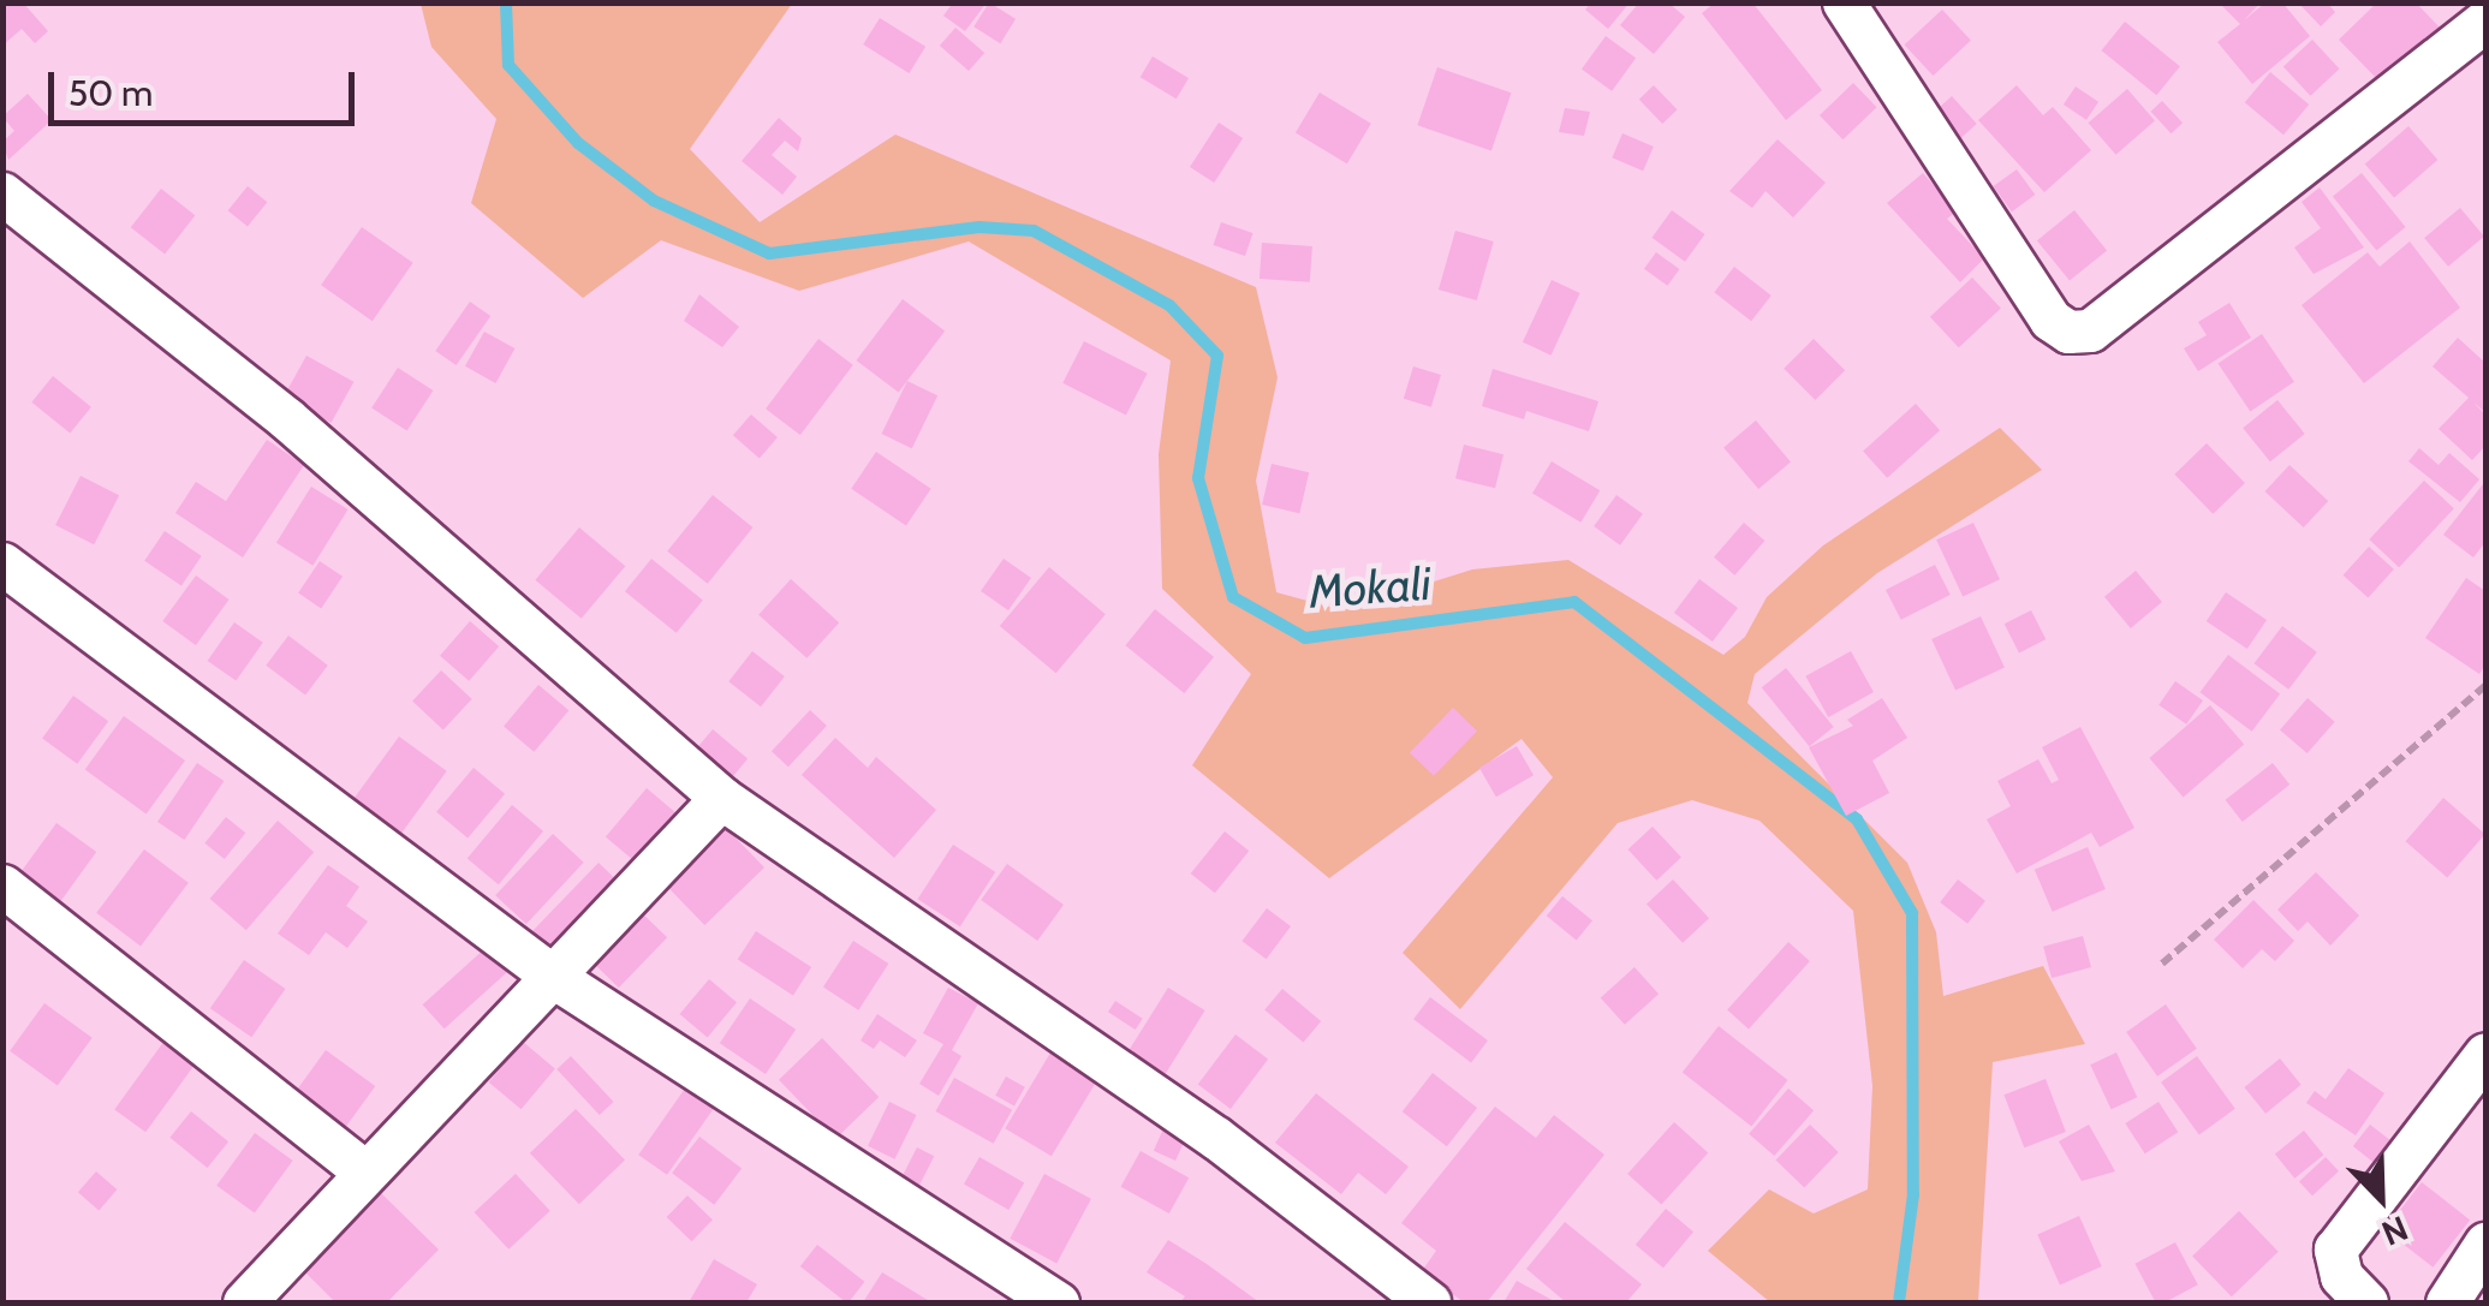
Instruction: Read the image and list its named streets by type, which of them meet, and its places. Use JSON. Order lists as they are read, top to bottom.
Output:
{
  "water": ["Mokali"],
  "scale_bar": "50 m",
  "north": "bottom right"
}
